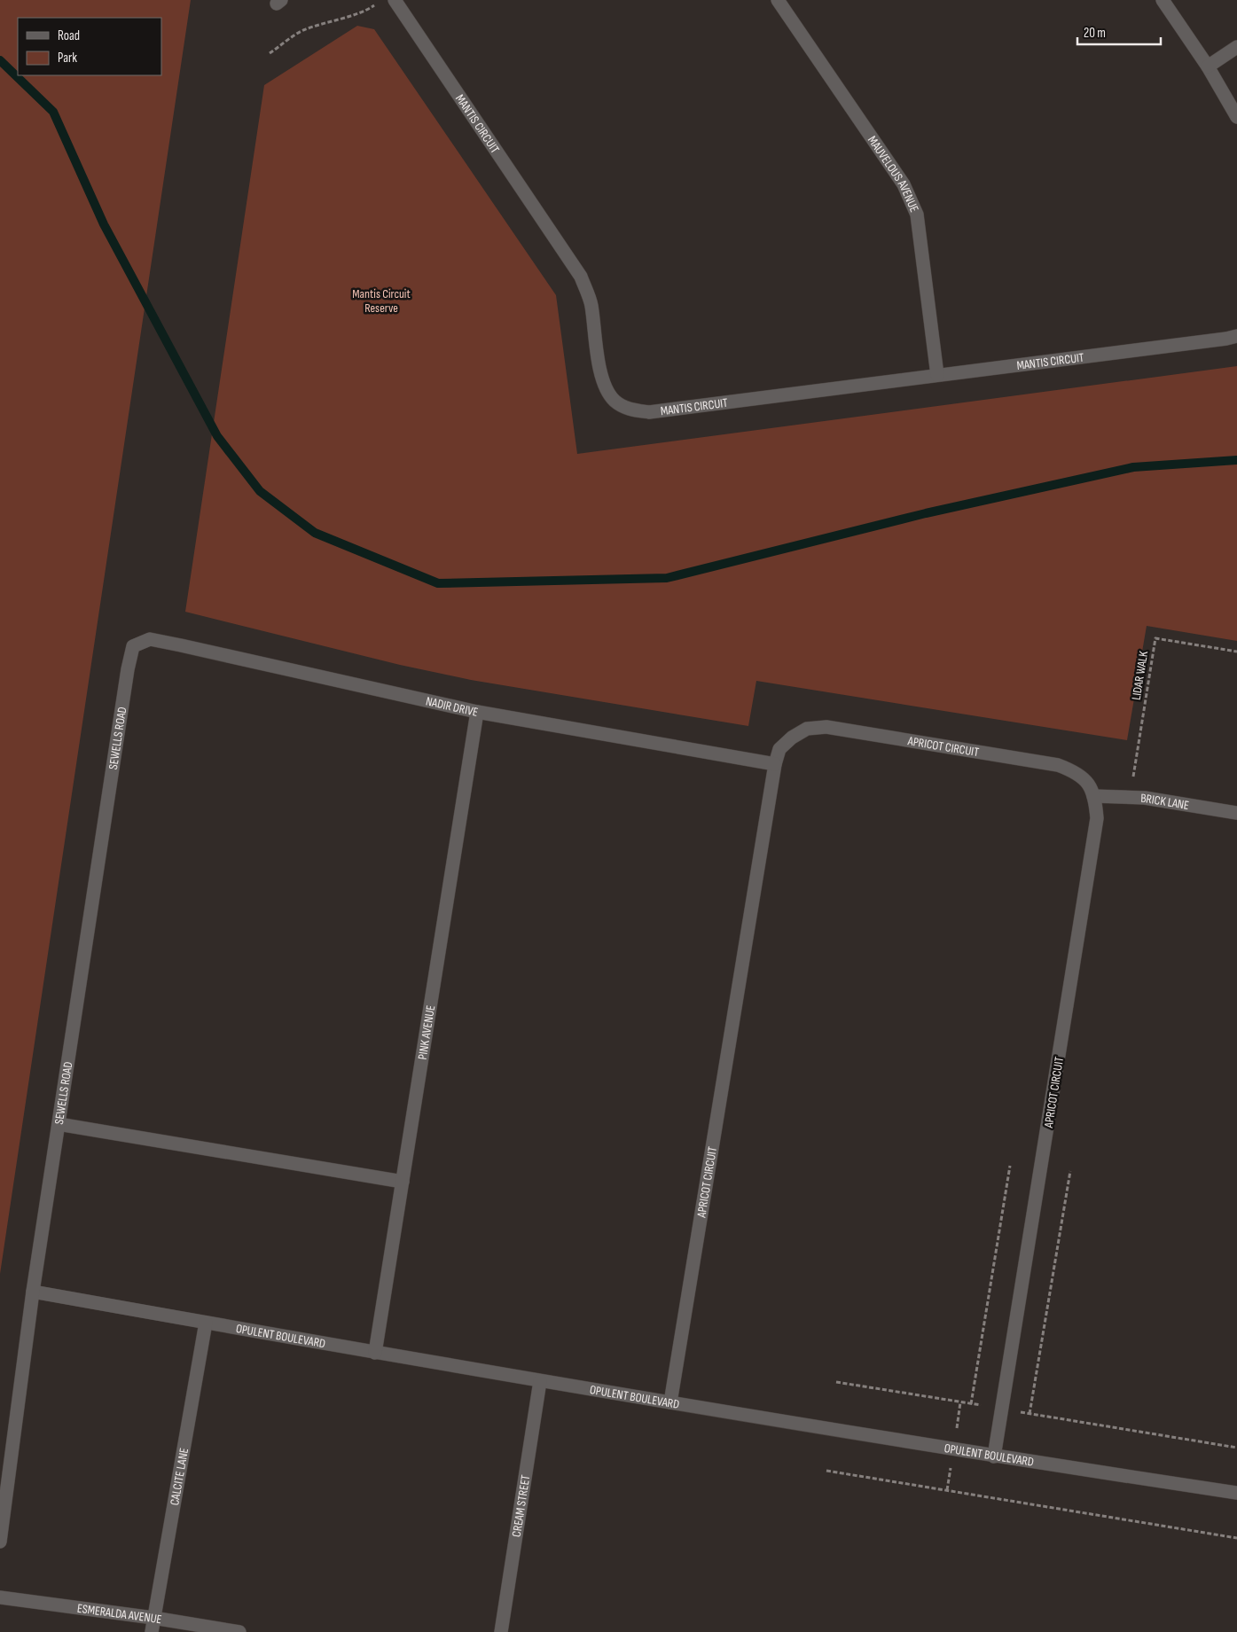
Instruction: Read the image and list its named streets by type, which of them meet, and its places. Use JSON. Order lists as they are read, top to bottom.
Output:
{
  "streets": {
    "street": [
      "MANTIS CIRCUIT",
      "MAUVELOUS AVENUE",
      "NADIR DRIVE",
      "SEWELLS ROAD",
      "APRICOT CIRCUIT",
      "BRICK LANE",
      "PINK AVENUE",
      "OPULENT BOULEVARD",
      "CALCITE LANE",
      "CREAM STREET",
      "ESMERALDA AVENUE"
    ],
    "path": ["LIDAR WALK"]
  },
  "crossings": [
    ["MANTIS CIRCUIT", "MAUVELOUS AVENUE"],
    ["LIDAR WALK", "BRICK LANE"],
    ["NADIR DRIVE", "SEWELLS ROAD"],
    ["NADIR DRIVE", "APRICOT CIRCUIT"],
    ["NADIR DRIVE", "PINK AVENUE"],
    ["SEWELLS ROAD", "OPULENT BOULEVARD"],
    ["APRICOT CIRCUIT", "BRICK LANE"],
    ["APRICOT CIRCUIT", "OPULENT BOULEVARD"],
    ["PINK AVENUE", "OPULENT BOULEVARD"],
    ["OPULENT BOULEVARD", "CALCITE LANE"],
    ["OPULENT BOULEVARD", "CREAM STREET"],
    ["CALCITE LANE", "ESMERALDA AVENUE"]
  ],
  "parks": ["Mantis Circuit Reserve"],
  "legend": ["Road", "Park"],
  "scale_bar": "20 m"
}
